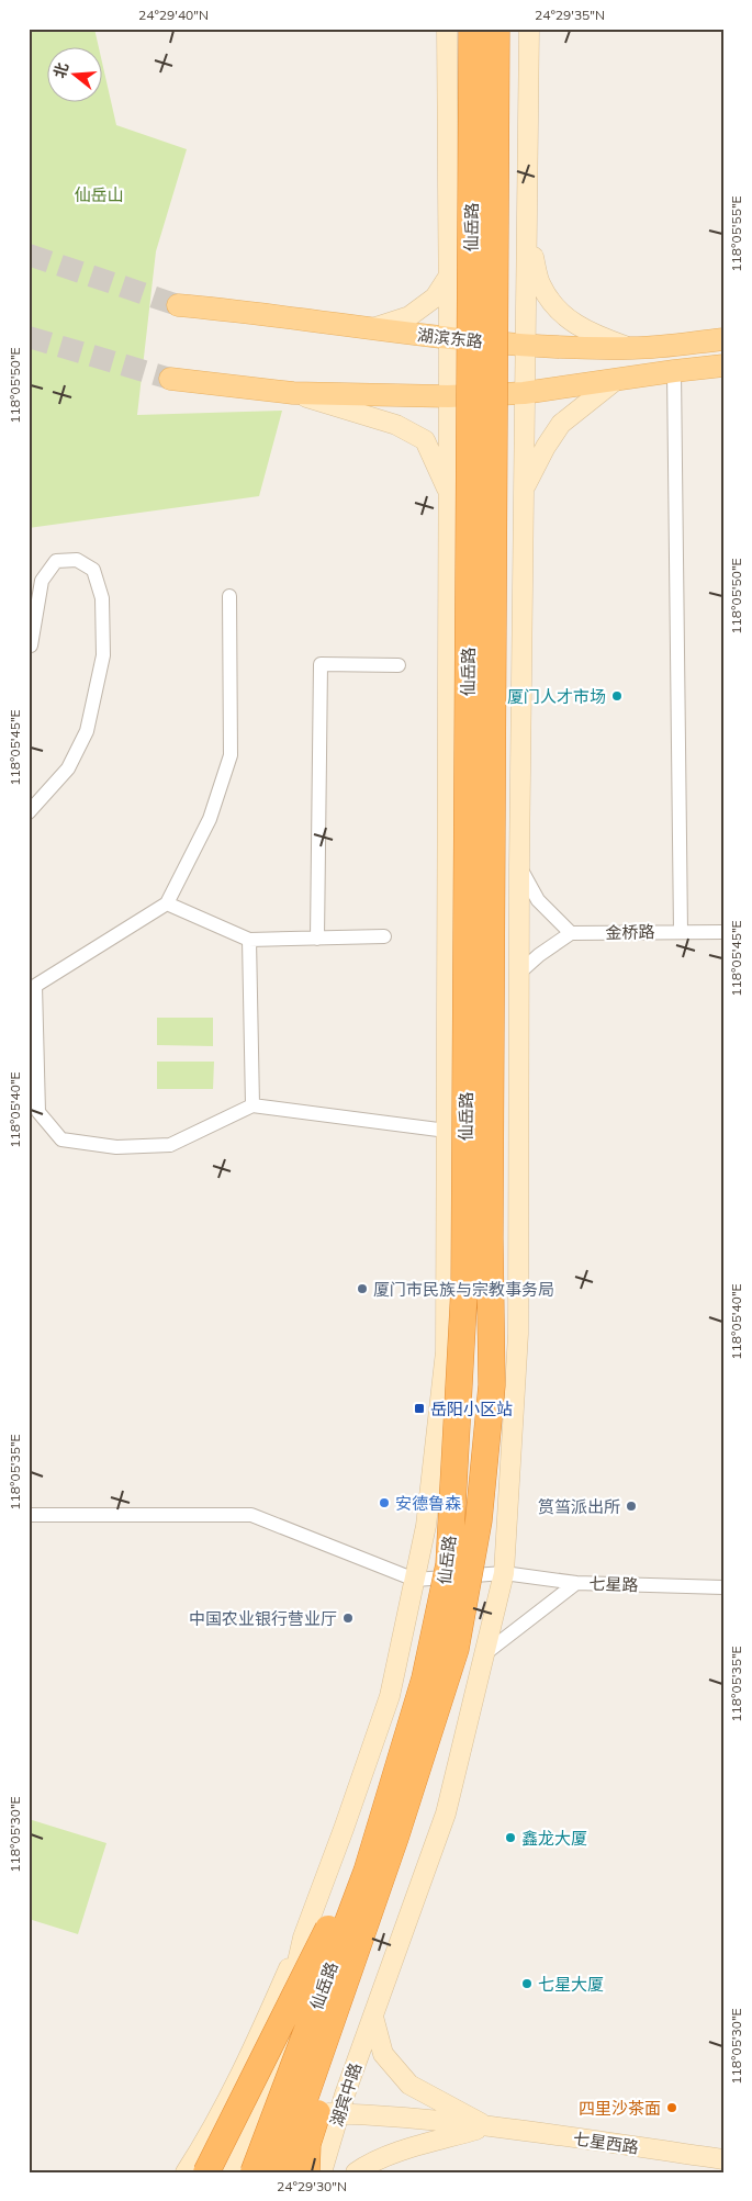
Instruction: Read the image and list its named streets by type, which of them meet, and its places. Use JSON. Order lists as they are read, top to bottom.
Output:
{
  "streets": {
    "highway": ["仙岳路"],
    "main road": ["湖滨东路", "湖宾中路", "七星西路"],
    "street": ["金桥路", "七星路"]
  },
  "crossings": [
    ["湖滨东路", "湖宾中路"],
    ["七星路", "湖宾中路"],
    ["湖宾中路", "七星西路"]
  ],
  "parks": ["仙岳山"],
  "places": {
    "other": [
      "厦门人才市场",
      "厦门市民族与宗教事务局",
      "安德鲁森",
      "筼筜派出所",
      "中国农业银行营业厅",
      "鑫龙大厦",
      "七星大厦",
      "四里沙茶面"
    ],
    "transit": ["岳阳小区站"]
  },
  "north": "left",
  "coordinates": [
    "24°29'40\"N",
    "24°29'35\"N",
    "118°05'55\"E",
    "118°05'50\"E",
    "118°05'45\"E",
    "118°05'40\"E",
    "118°05'35\"E",
    "118°05'30\"E",
    "24°29'30\"N"
  ]
}
